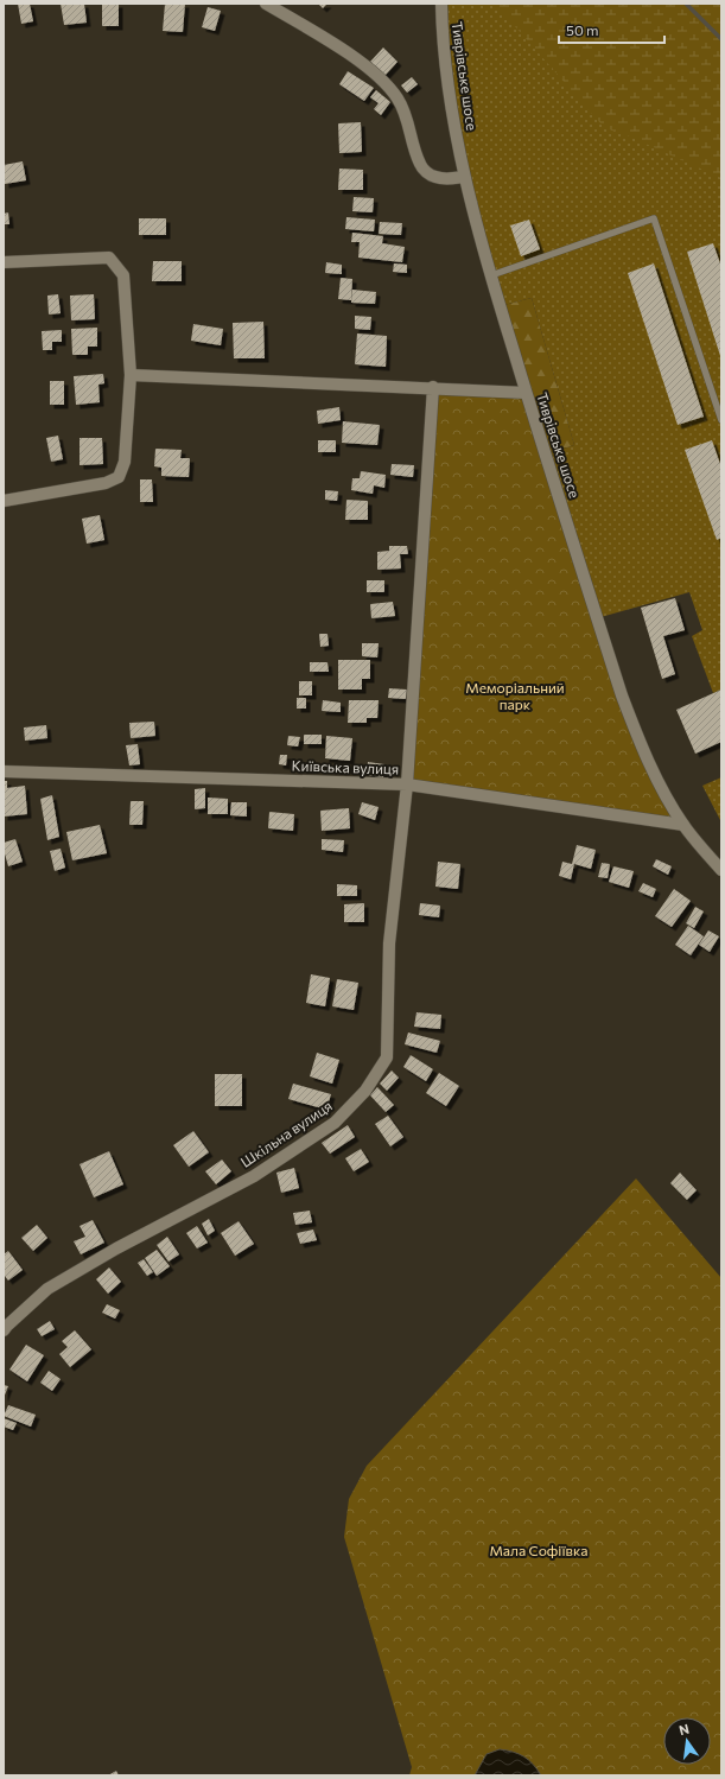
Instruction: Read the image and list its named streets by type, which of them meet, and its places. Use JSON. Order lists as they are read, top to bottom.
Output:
{
  "streets": {
    "street": ["Тиврівське шосе", "Київська вулиця", "Шкільна вулиця"]
  },
  "crossings": [
    ["Тиврівське шосе", "Київська вулиця"],
    ["Київська вулиця", "Шкільна вулиця"]
  ],
  "parks": ["Меморіальний парк", "Мала Софіївка"],
  "scale_bar": "50 m",
  "north": "top"
}
